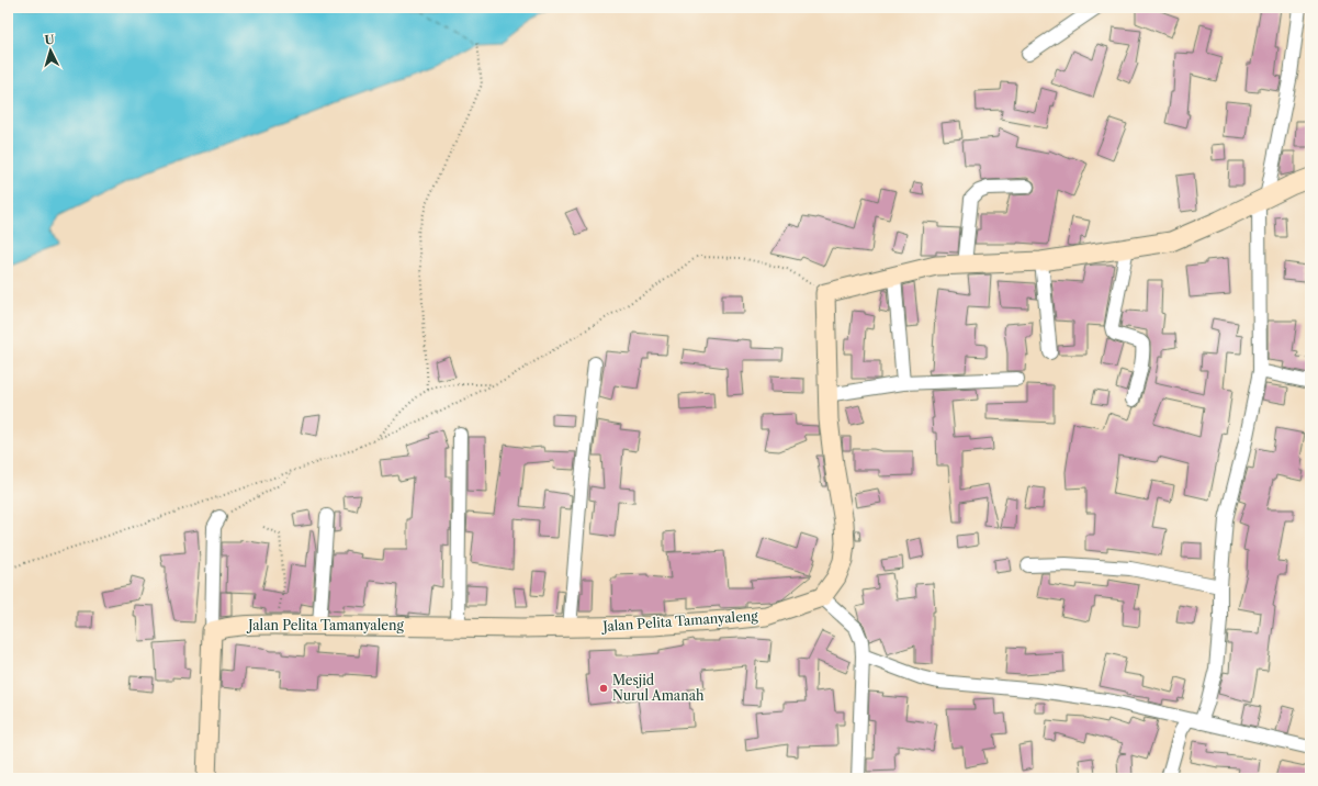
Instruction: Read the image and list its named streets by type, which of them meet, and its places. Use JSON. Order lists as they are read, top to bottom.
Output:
{
  "streets": {
    "street": ["Jalan Pelita Tamanyaleng"]
  },
  "places": ["Mesjid Nurul Amanah"],
  "north": "top"
}
